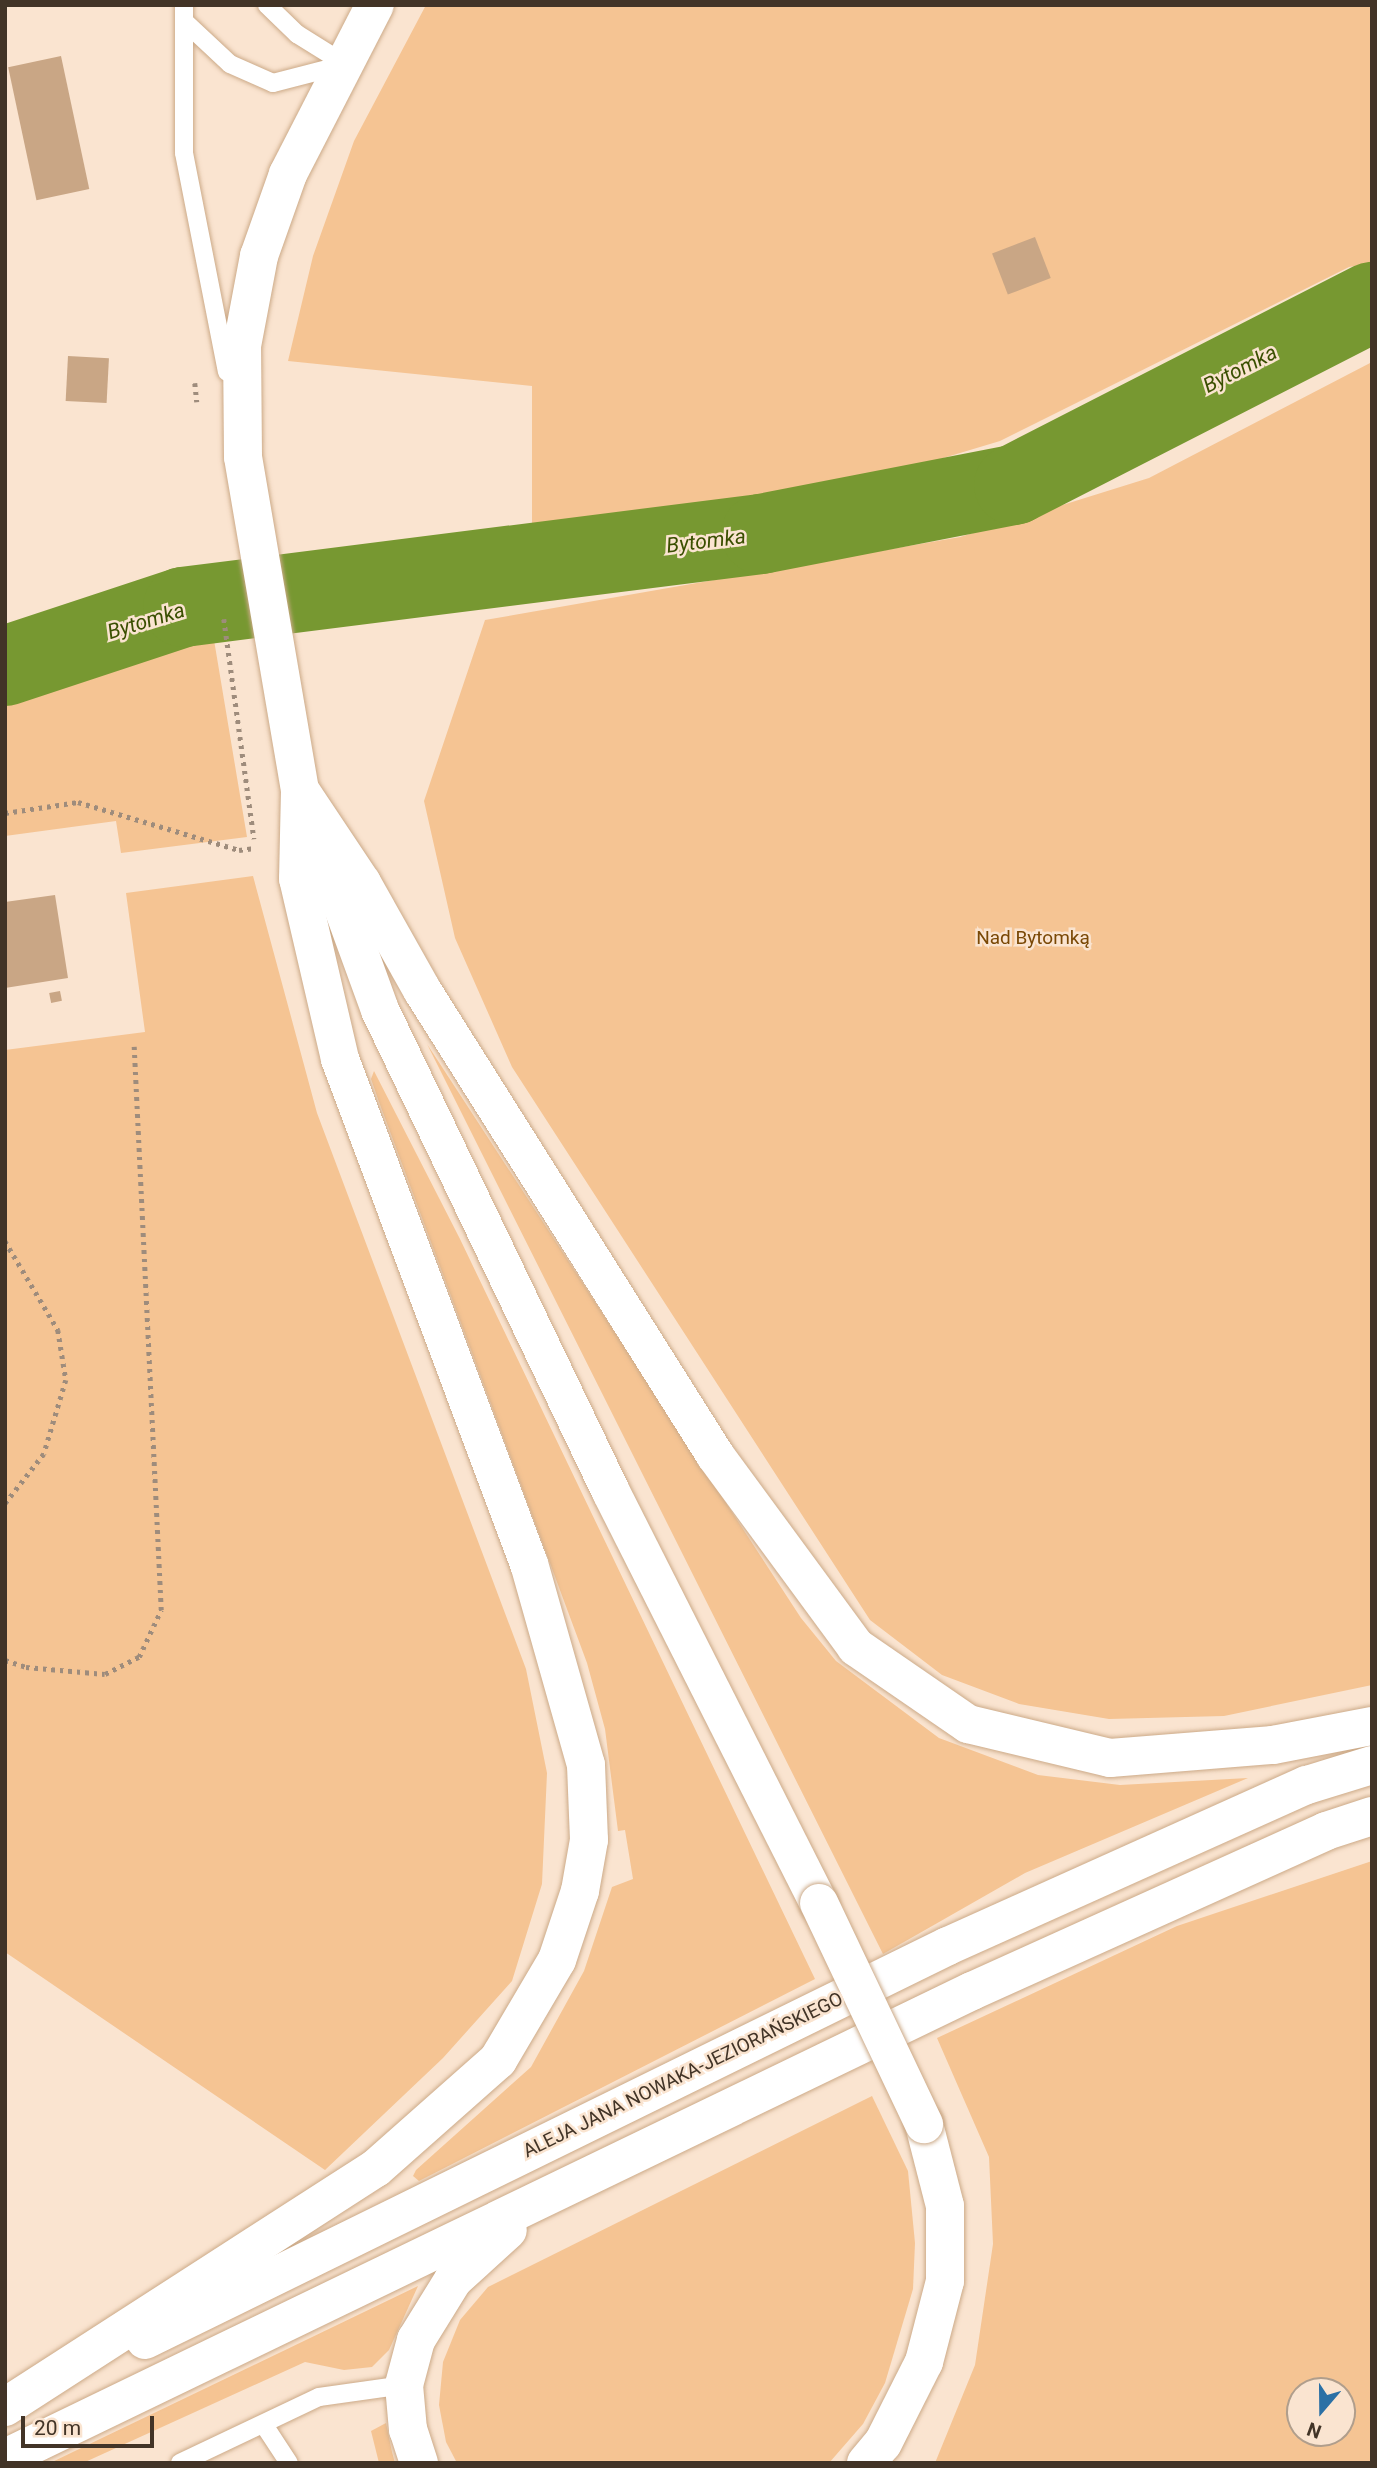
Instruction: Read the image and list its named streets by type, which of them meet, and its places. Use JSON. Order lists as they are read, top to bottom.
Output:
{
  "streets": {
    "main road": ["ALEJA JANA NOWAKA-JEZIORAŃSKIEGO"]
  },
  "water": ["Bytomka"],
  "parks": ["Nad Bytomką"],
  "scale_bar": "20 m",
  "north": "bottom"
}
